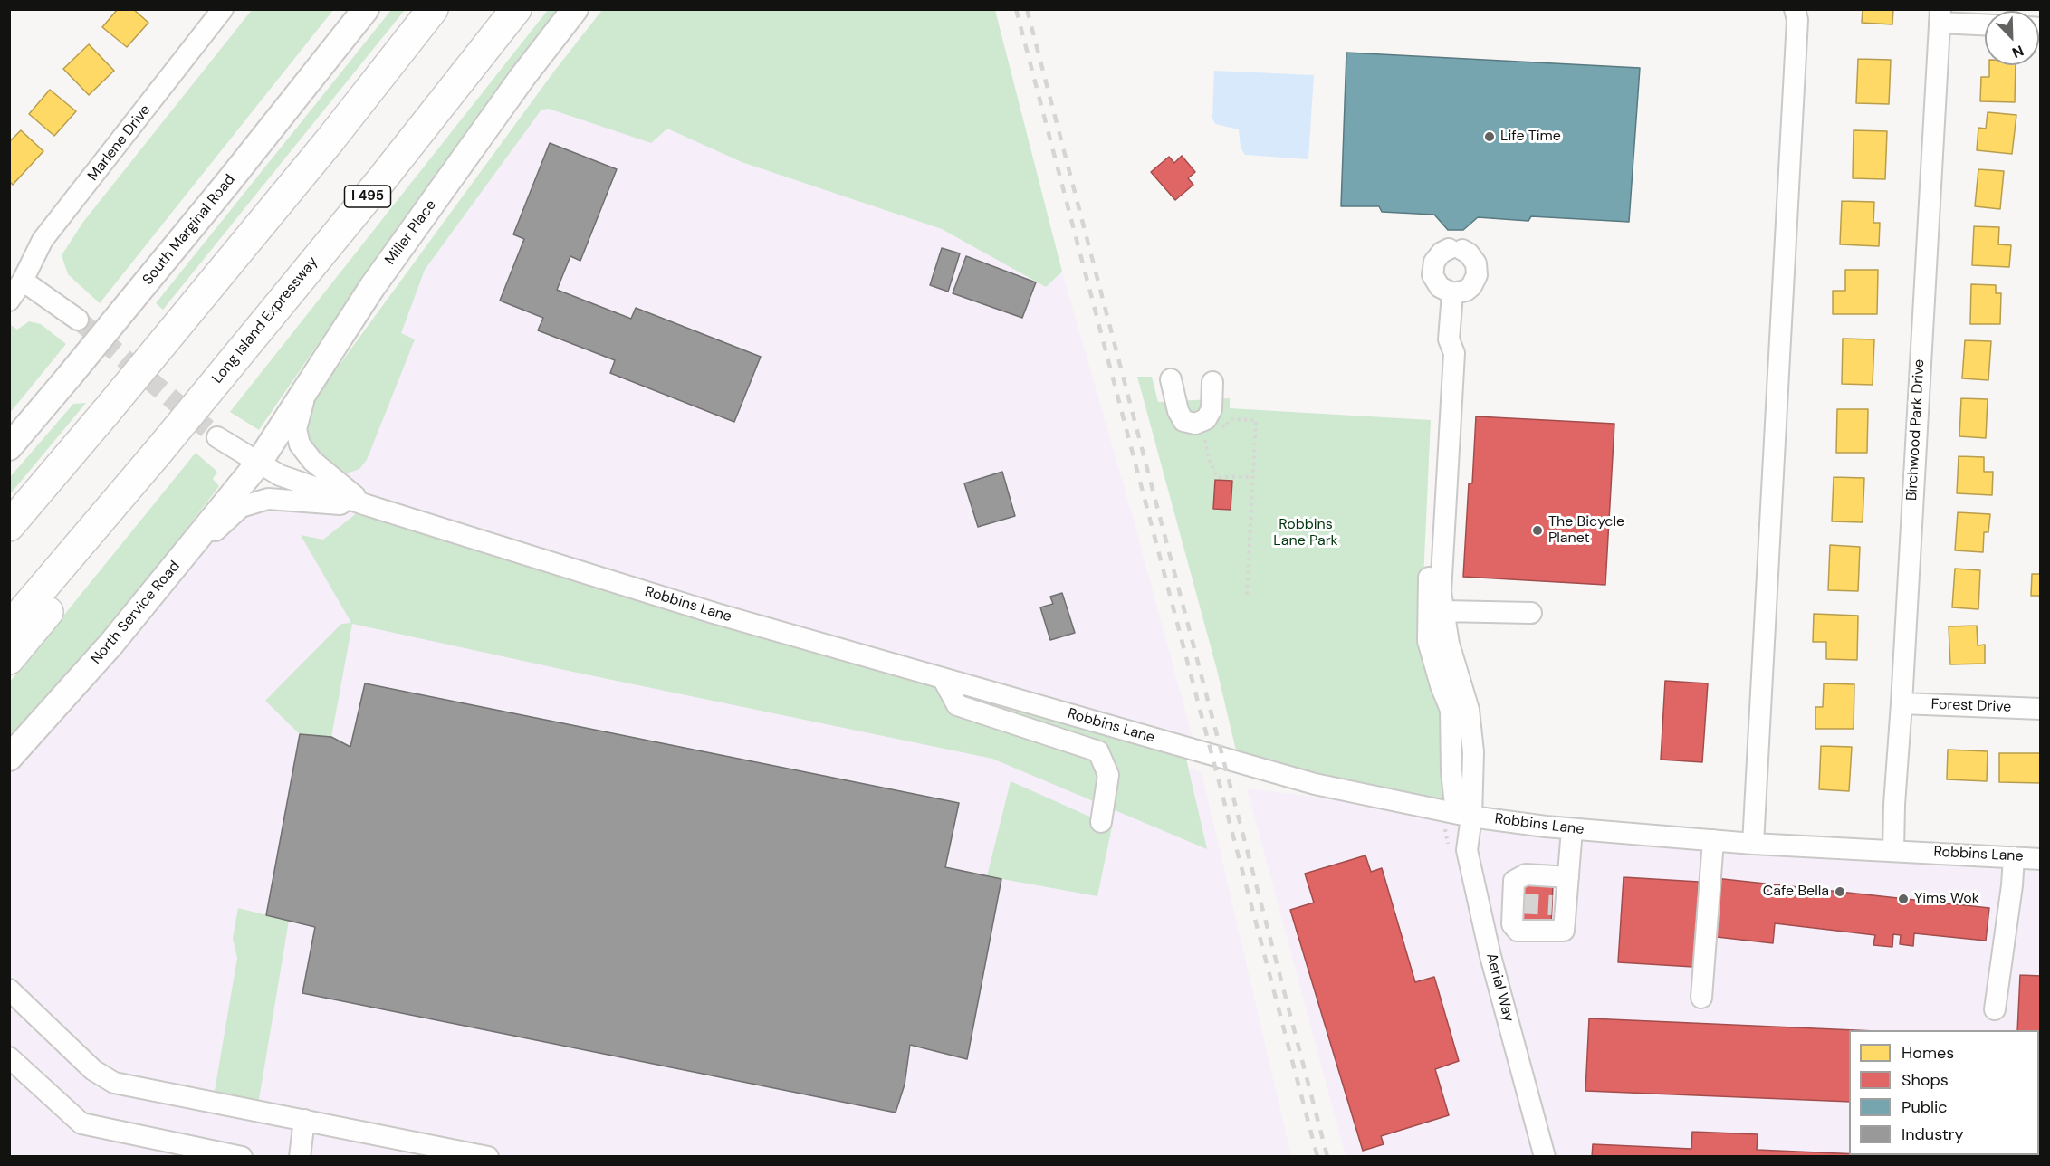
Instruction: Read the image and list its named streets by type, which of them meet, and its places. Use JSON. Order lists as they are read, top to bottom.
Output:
{
  "streets": {
    "highway": ["I 495", "Long Island Expressway"],
    "main road": ["South Marginal Road", "Miller Place", "North Service Road"],
    "street": [
      "Marlene Drive",
      "Birchwood Park Drive",
      "Robbins Lane",
      "Forest Drive",
      "Aerial Way"
    ]
  },
  "crossings": [
    ["Miller Place", "Robbins Lane"],
    ["Miller Place", "North Service Road"],
    ["Birchwood Park Drive", "Robbins Lane"],
    ["Birchwood Park Drive", "Forest Drive"],
    ["Robbins Lane", "North Service Road"],
    ["Robbins Lane", "Aerial Way"]
  ],
  "parks": ["Robbins Lane Park"],
  "places": [
    "Life Time",
    "The Bicycle Planet",
    "Cafe Bella",
    "Yims Wok"
  ],
  "legend": [
    "Homes",
    "Shops",
    "Public",
    "Industry"
  ],
  "north": "bottom right"
}
